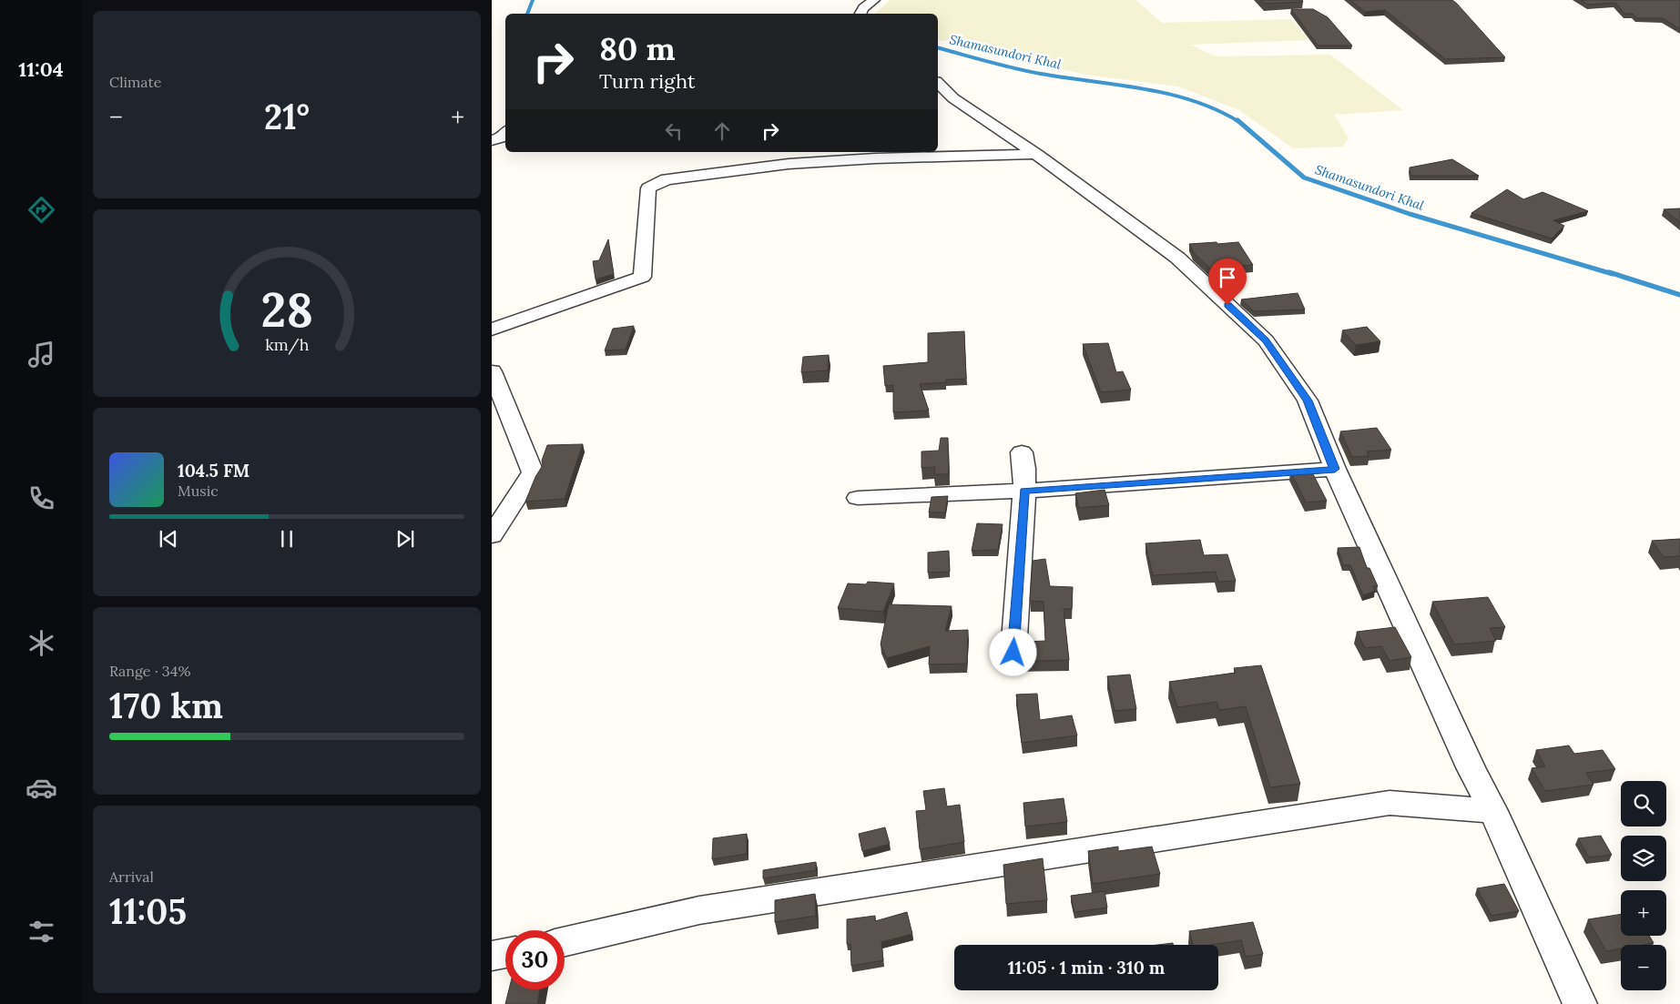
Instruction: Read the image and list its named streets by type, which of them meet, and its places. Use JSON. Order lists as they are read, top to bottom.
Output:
{
  "water": ["Shamasundori Khal"],
  "page": {
    "tabs": "11:04",
    "tile": [
      "Climate",
      ["Range · 34%", "170 km"],
      ["Arrival", "11:05"]
    ],
    "turn": ["80 m", "Turn right"],
    "heat": ["−", "21°", "+"],
    "song": ["104.5 FM", "Music"],
    "map_buttons": ["+", "−"],
    "limit": "30",
    "trip": "11:05 · 1 min · 310 m",
    "gauge": ["28", "km/h"]
  }
}
